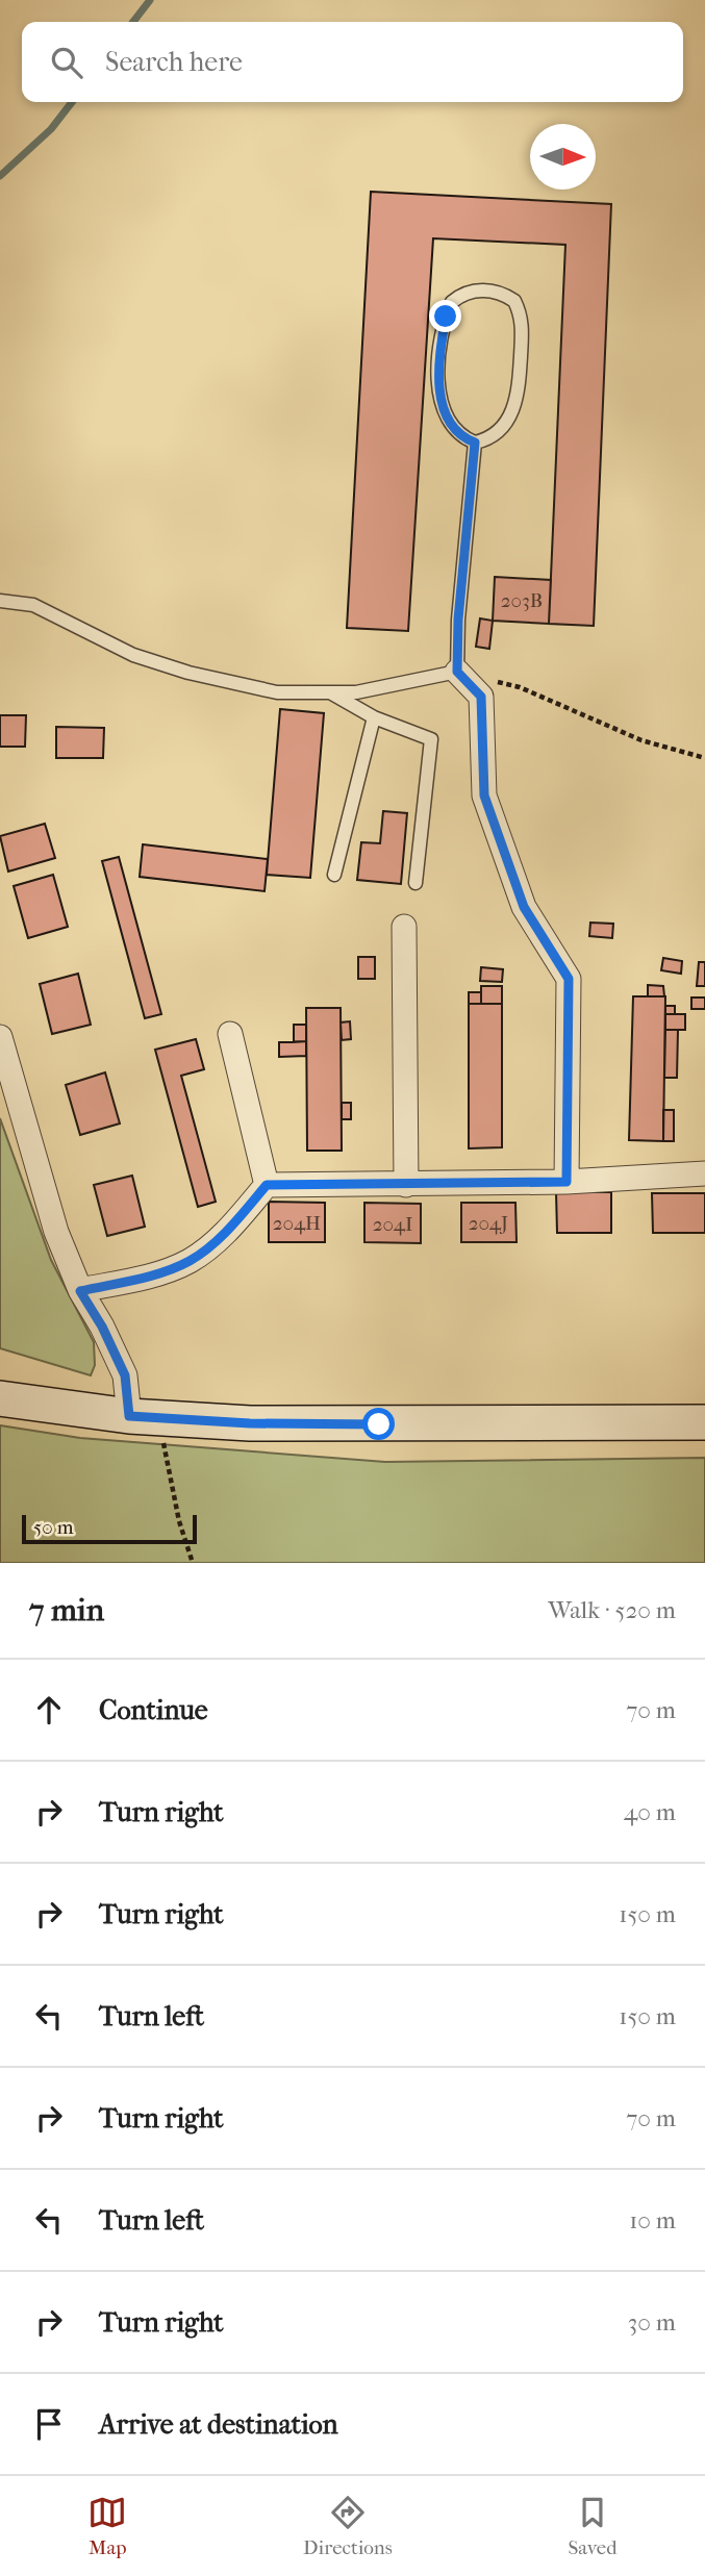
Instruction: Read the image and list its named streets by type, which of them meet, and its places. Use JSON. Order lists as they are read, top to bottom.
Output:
{
  "house_numbers": [
    "203B",
    "204H",
    "204J",
    "204I"
  ],
  "scale_bar": "50 m",
  "north": "right",
  "page": {
    "search": "Search here",
    "scale": "50 m",
    "heading": ["7 min", "Walk · 520 m"],
    "list": [
      ["Continue", "70 m"],
      ["Turn right", "40 m"],
      ["Turn right", "150 m"],
      ["Turn left", "150 m"],
      ["Turn right", "70 m"],
      ["Turn left", "10 m"],
      ["Turn right", "30 m"],
      "Arrive at destination"
    ],
    "nav": ["Map", "Directions", "Saved"]
  }
}
